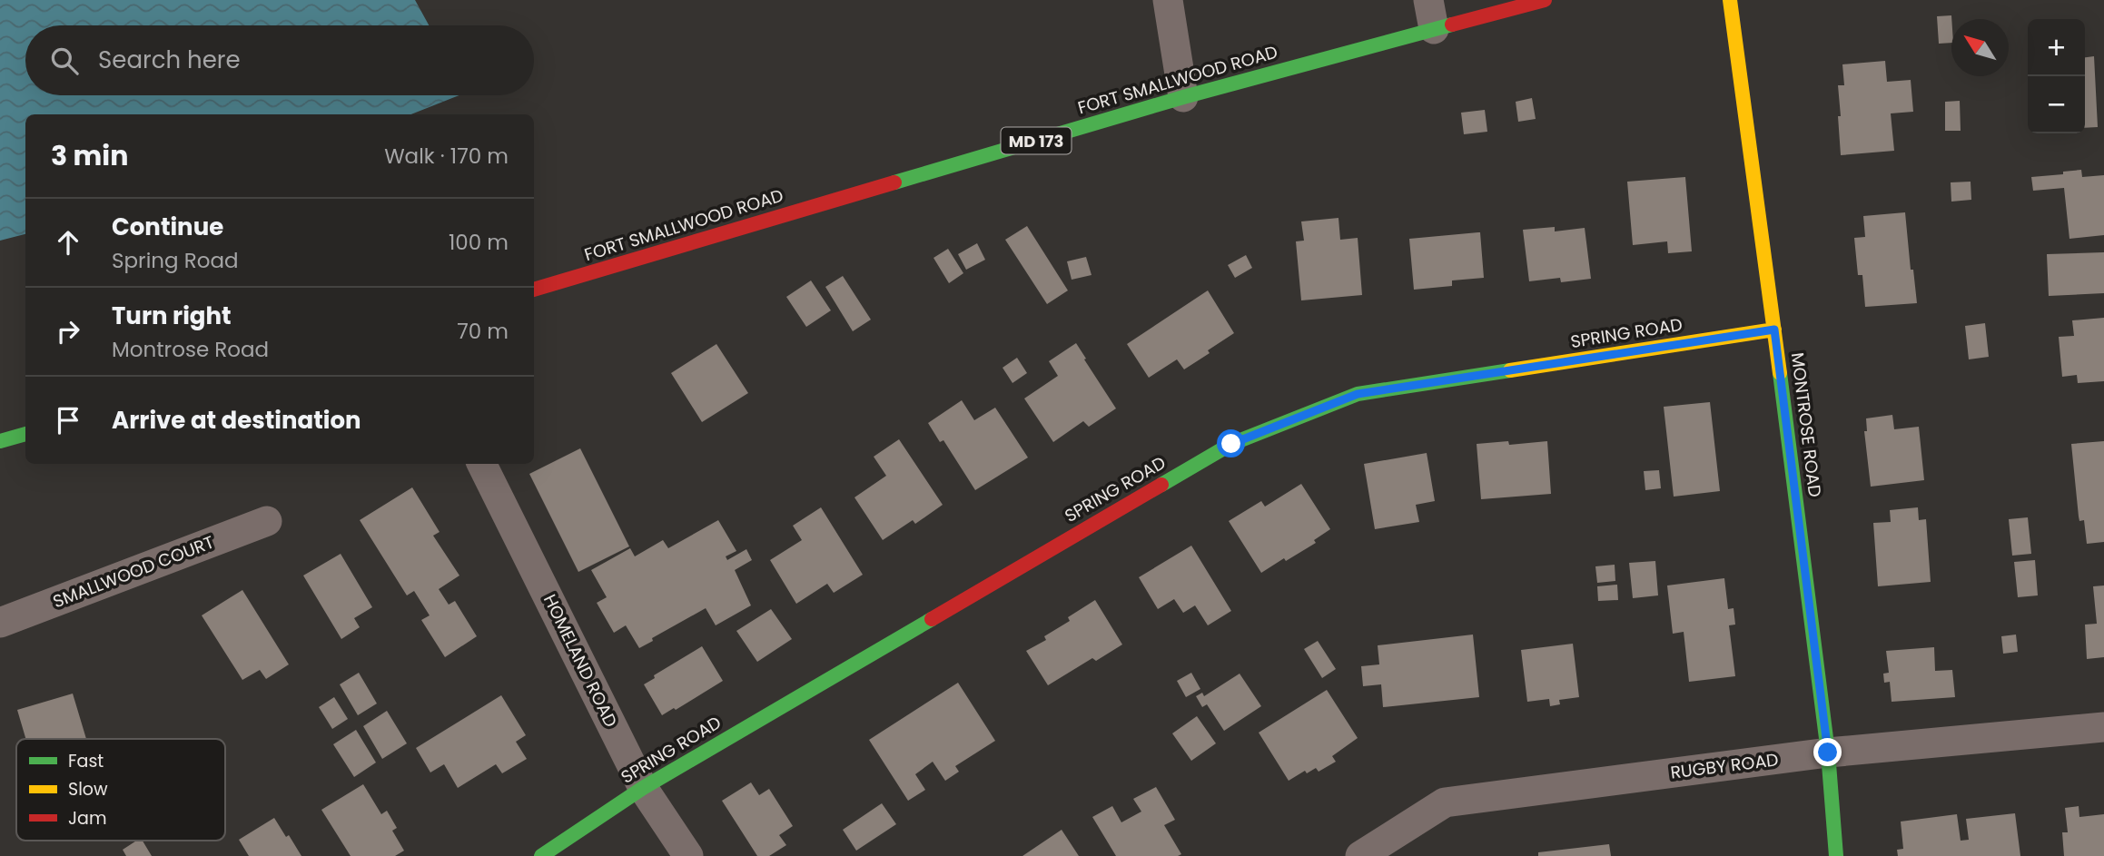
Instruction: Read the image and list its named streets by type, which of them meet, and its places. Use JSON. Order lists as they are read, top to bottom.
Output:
{
  "streets": {
    "street": [
      "FORT SMALLWOOD ROAD",
      "MD 173",
      "SPRING ROAD",
      "MONTROSE ROAD",
      "SMALLWOOD COURT",
      "HOMELAND ROAD",
      "RUGBY ROAD"
    ]
  },
  "crossings": [
    ["SPRING ROAD", "MONTROSE ROAD"],
    ["SPRING ROAD", "HOMELAND ROAD"],
    ["MONTROSE ROAD", "RUGBY ROAD"]
  ],
  "legend": ["Fast", "Slow", "Jam"],
  "north": "top left",
  "page": {
    "map_buttons": ["+", "−"],
    "search": "Search here",
    "heading": ["3 min", "Walk · 170 m"],
    "list": [
      ["Continue", "Spring Road", "100 m"],
      ["Turn right", "Montrose Road", "70 m"],
      "Arrive at destination"
    ]
  }
}
